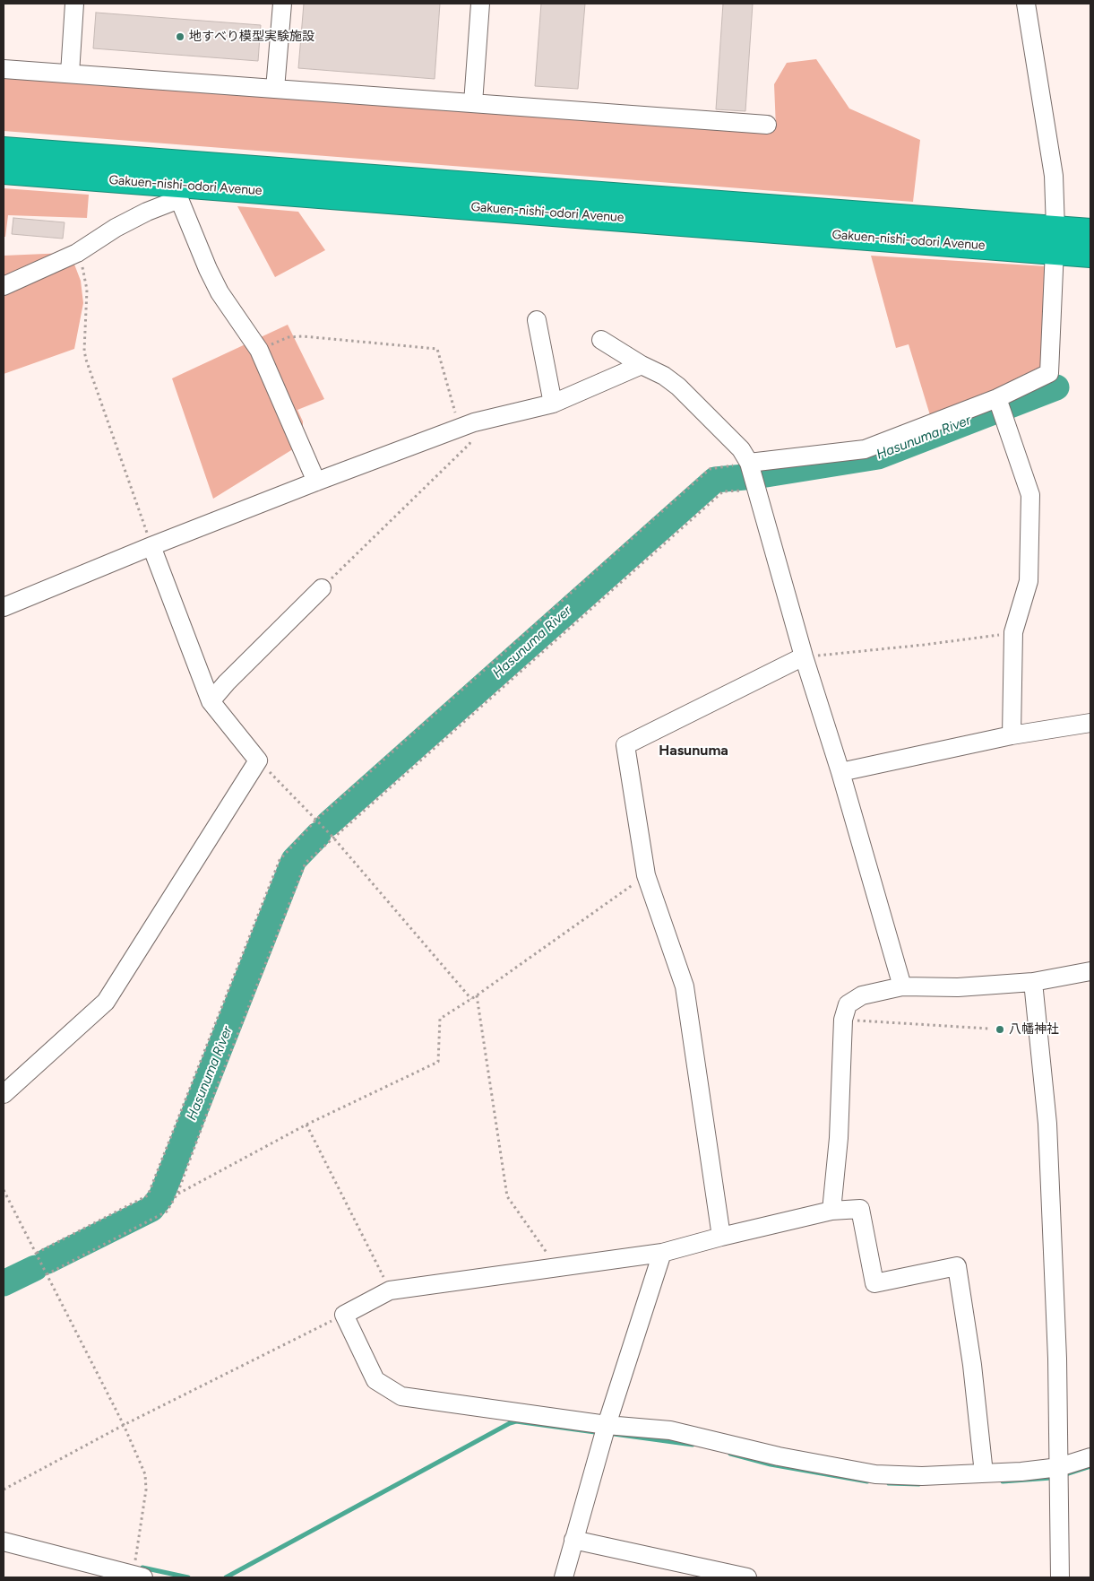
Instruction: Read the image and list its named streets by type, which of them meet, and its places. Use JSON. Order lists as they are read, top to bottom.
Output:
{
  "streets": {
    "highway": ["Gakuen-nishi-odori Avenue"]
  },
  "districts": ["Hasunuma"],
  "water": ["Hasunuma River"],
  "places": ["地すべり模型実験施設", "八幡神社"]
}
